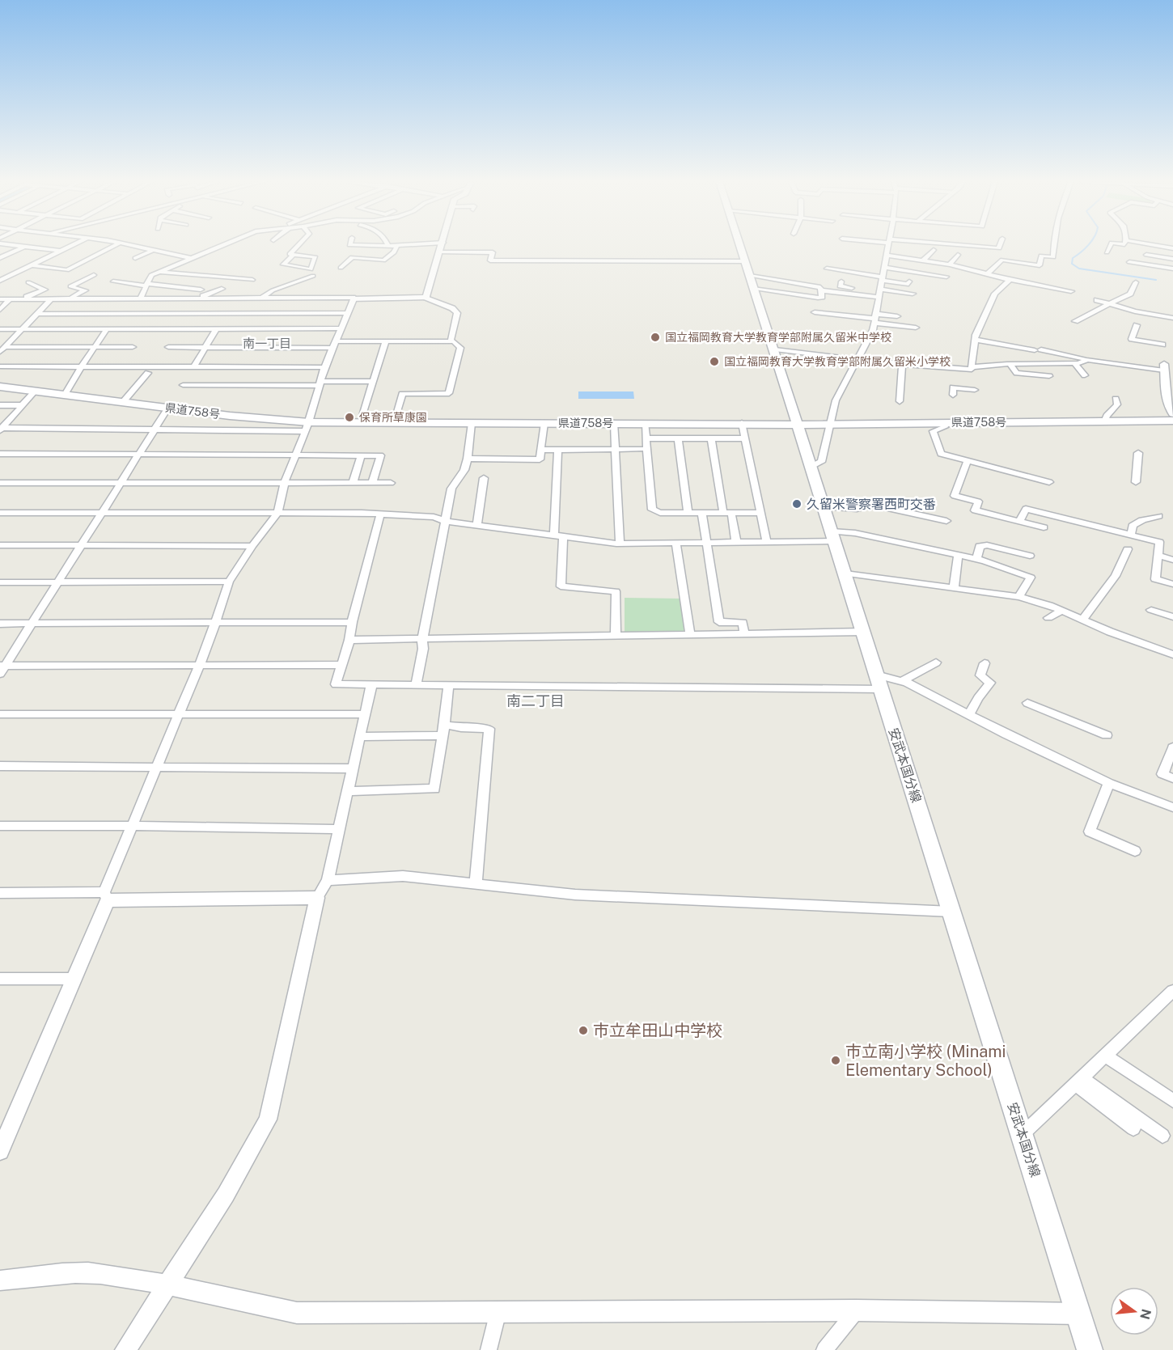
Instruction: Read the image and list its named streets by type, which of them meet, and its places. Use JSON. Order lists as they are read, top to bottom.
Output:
{
  "streets": {
    "main road": ["県道758号", "安武本国分線"]
  },
  "crossings": [
    ["県道758号", "安武本国分線"]
  ],
  "districts": ["南一丁目", "南二丁目"],
  "places": [
    "国立福岡教育大学教育学部附属久留米中学校",
    "国立福岡教育大学教育学部附属久留米小学校",
    "保育所草康園",
    "久留米警察署西町交番",
    "市立牟田山中学校",
    "市立南小学校 (Minami Elementary School)"
  ],
  "north": "right"
}
